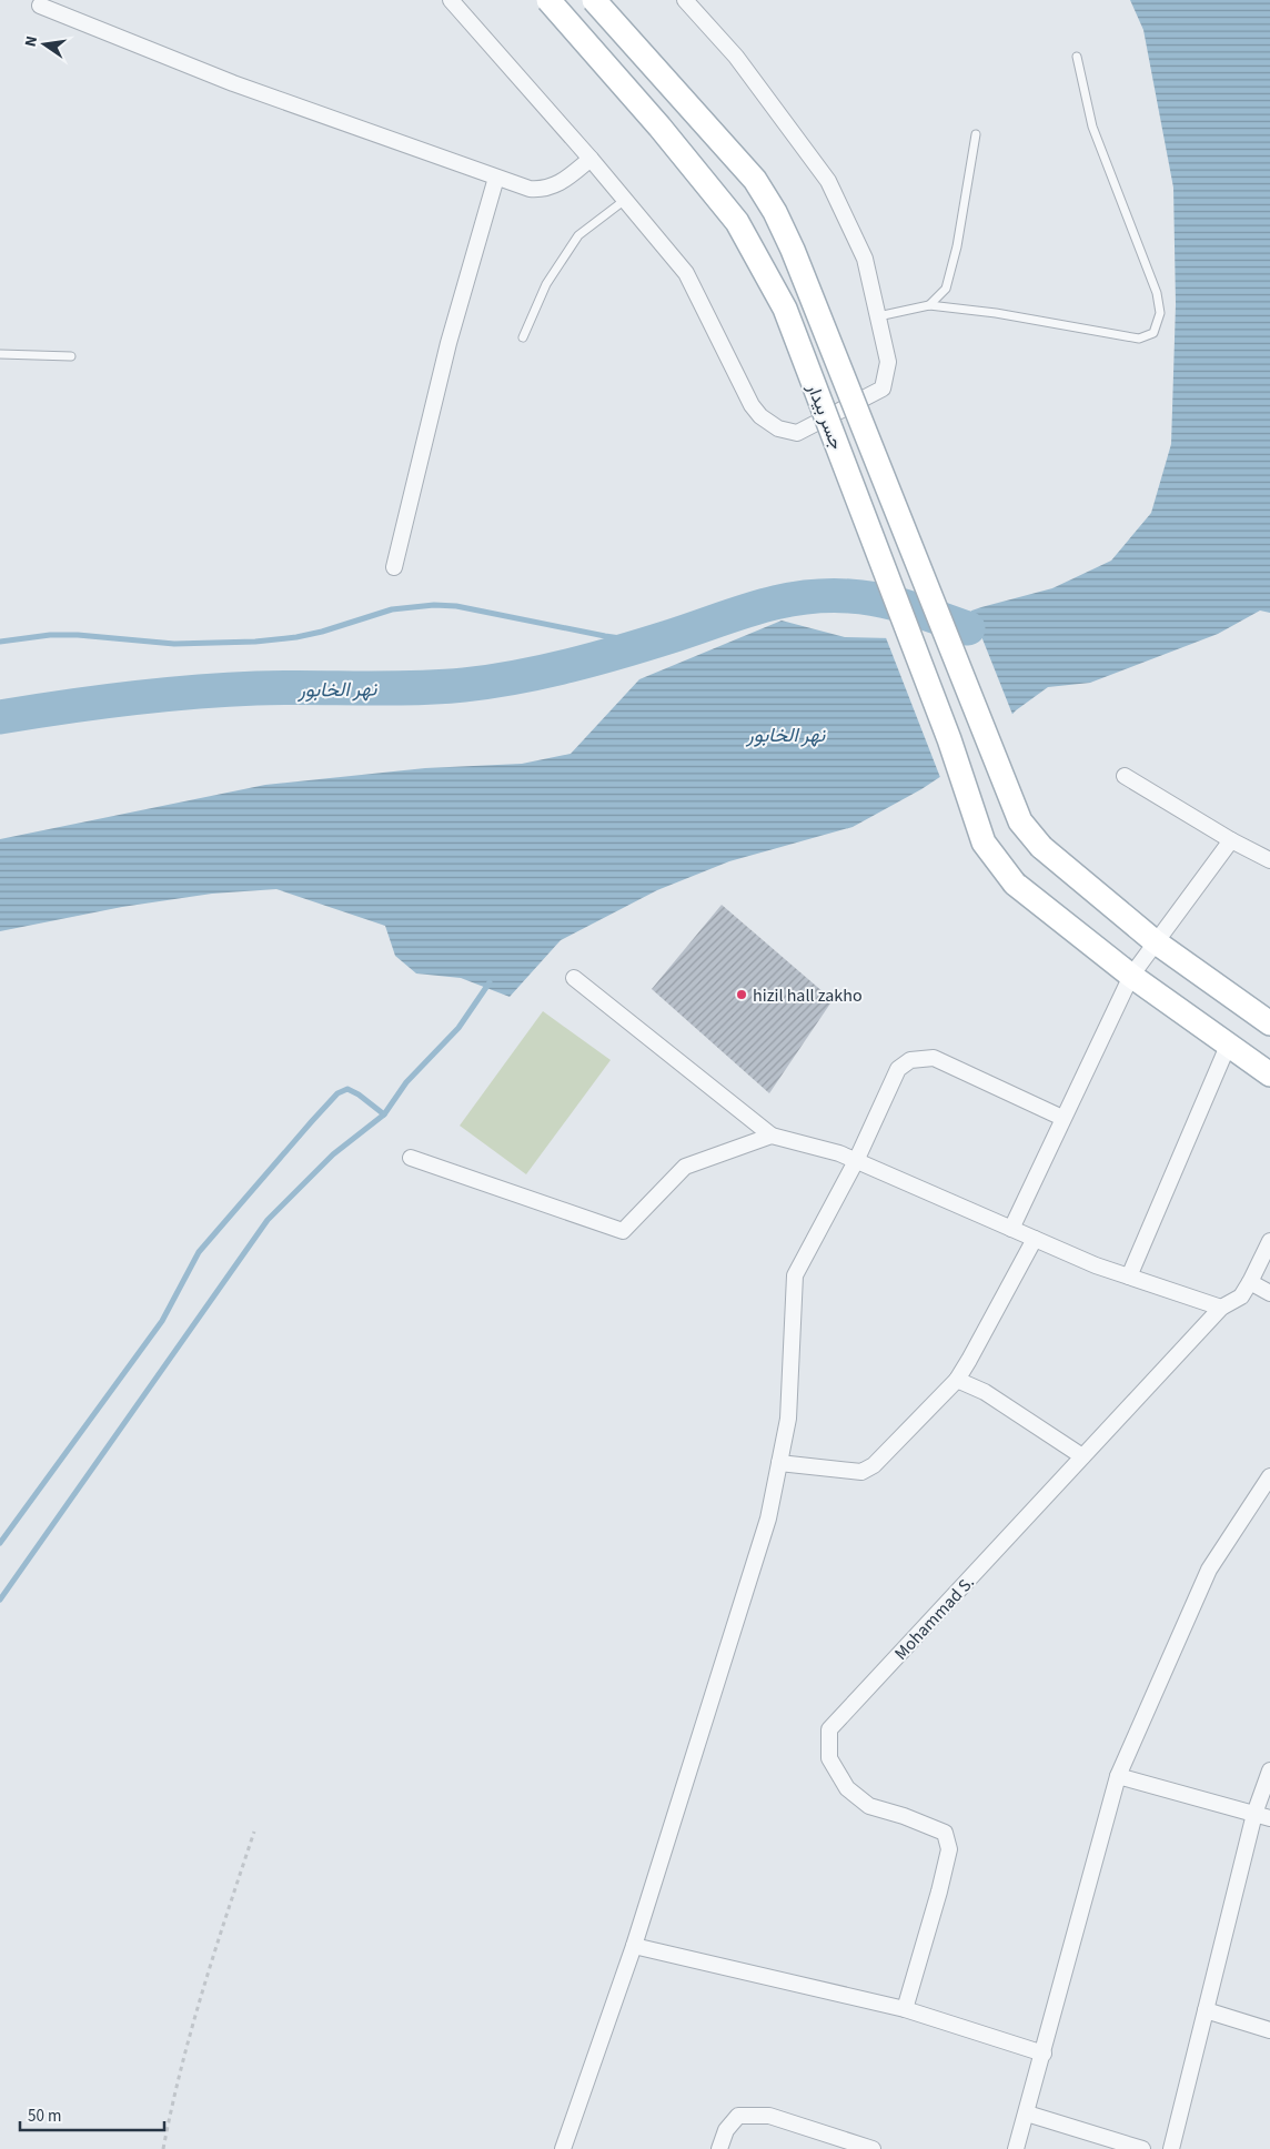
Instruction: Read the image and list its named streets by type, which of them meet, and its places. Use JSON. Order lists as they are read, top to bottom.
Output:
{
  "streets": {
    "main road": ["جسر بيدار"],
    "street": ["Mohammad S."]
  },
  "water": ["نهر الخابور"],
  "places": ["hizil hall zakho"],
  "scale_bar": "50 m",
  "north": "left"
}
